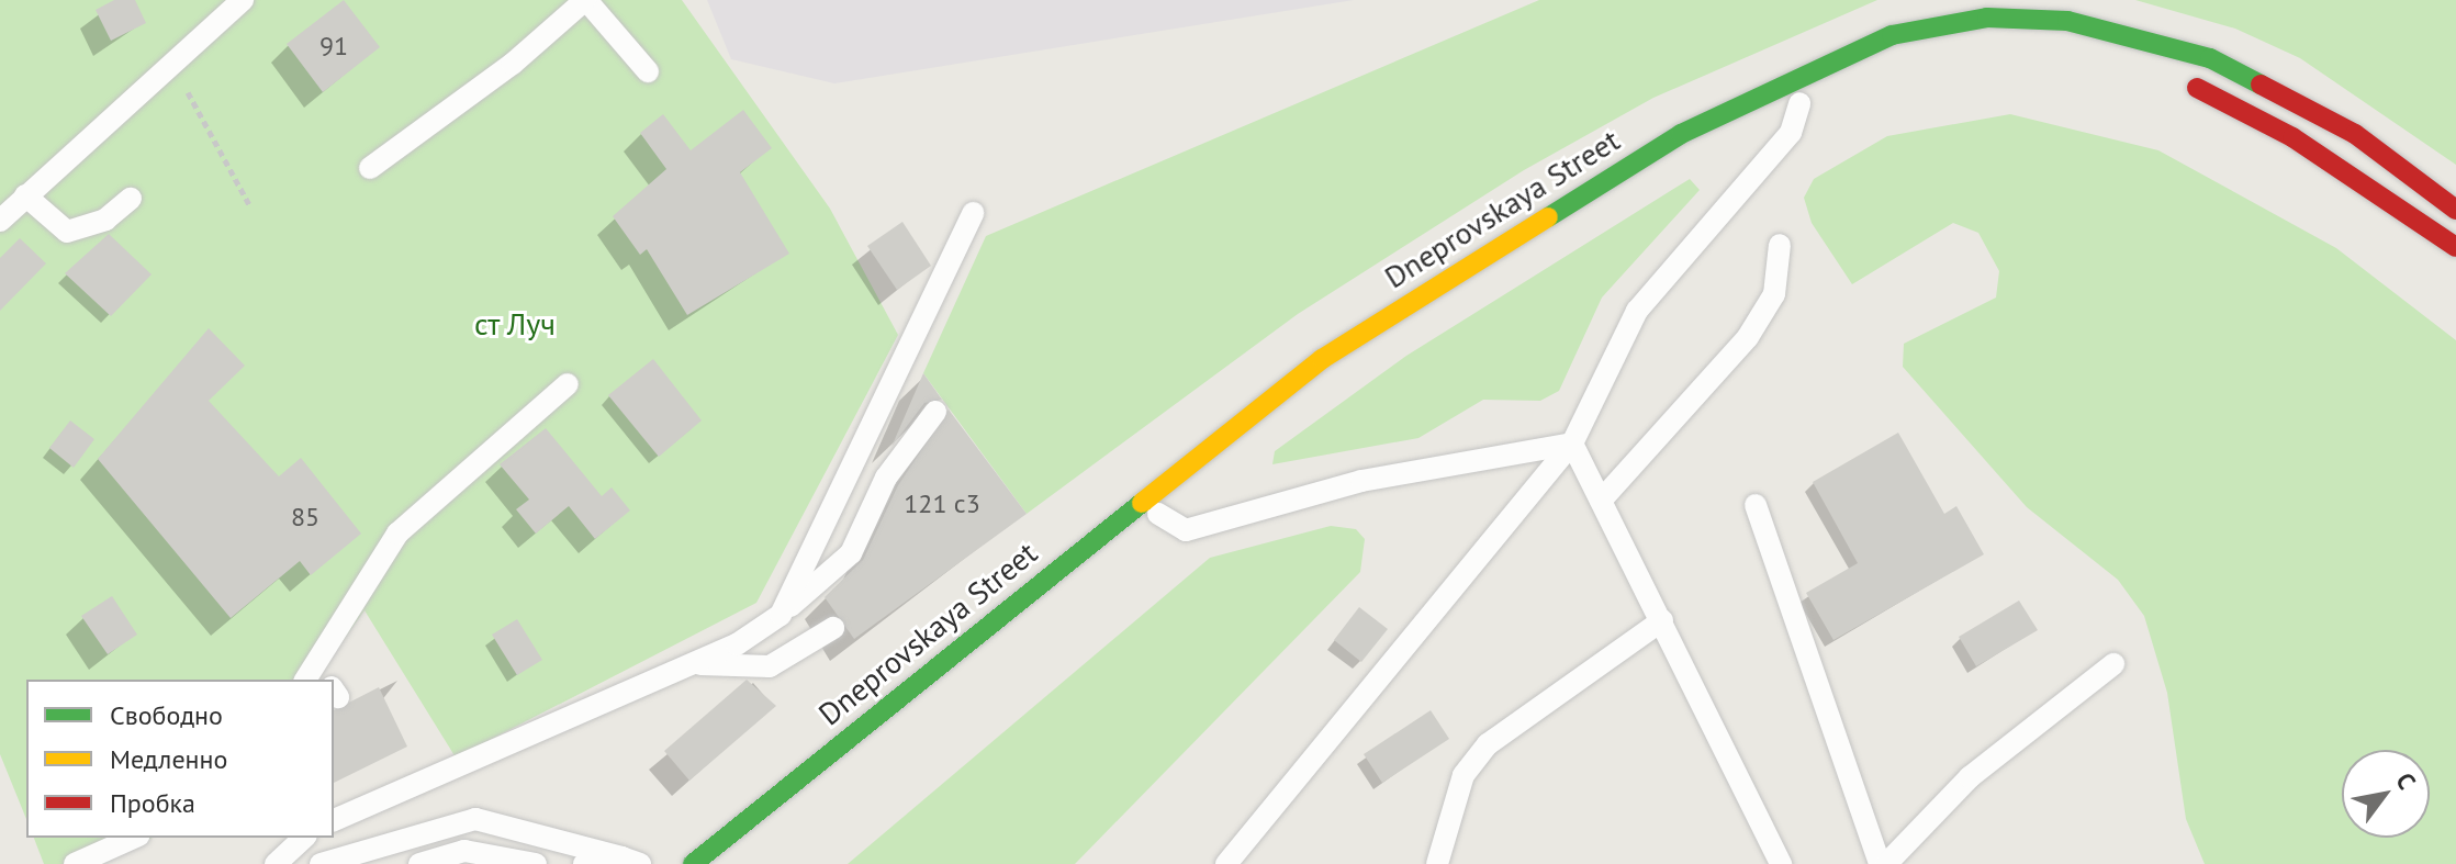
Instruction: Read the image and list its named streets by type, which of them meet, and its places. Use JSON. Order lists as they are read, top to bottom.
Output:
{
  "streets": {
    "main road": ["Dneprovskaya Street"]
  },
  "parks": ["ст Луч"],
  "house_numbers": ["91", "121 с3", "85"],
  "legend": ["Свободно", "Медленно", "Пробка"],
  "north": "top right"
}
